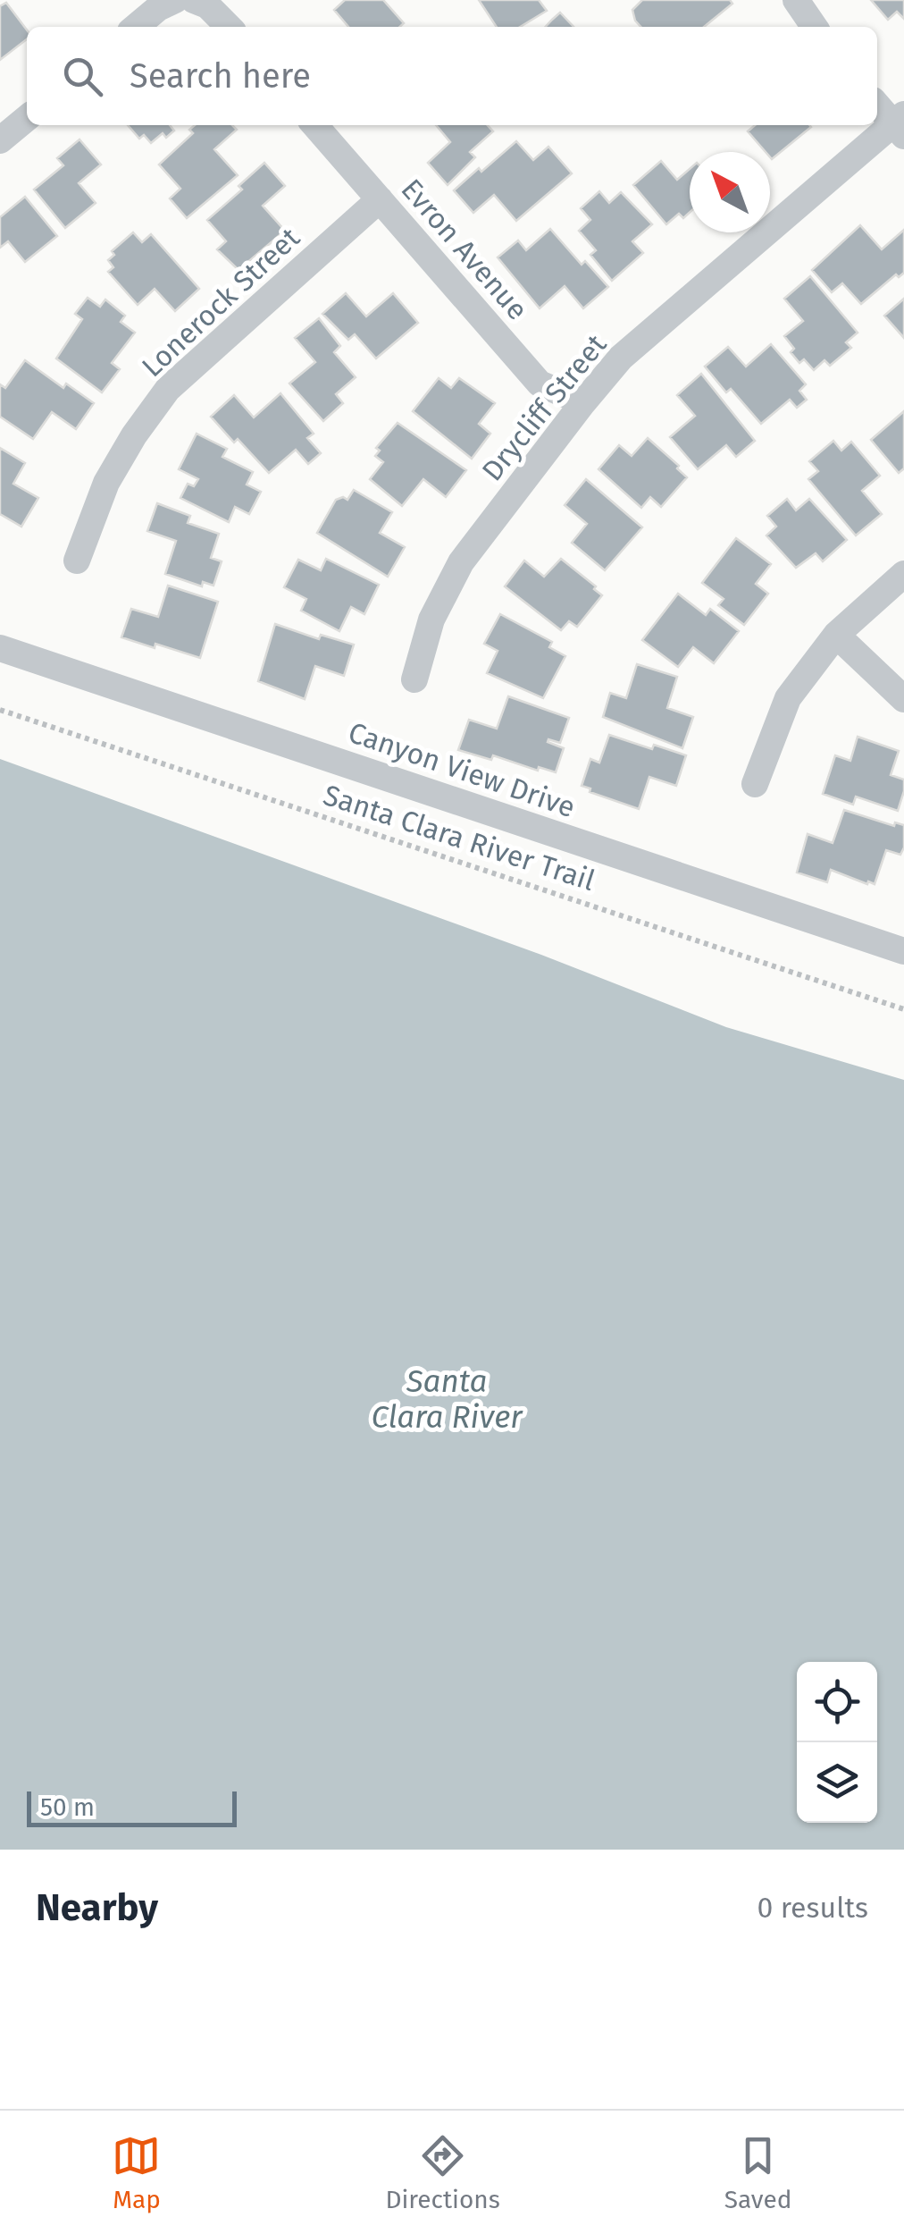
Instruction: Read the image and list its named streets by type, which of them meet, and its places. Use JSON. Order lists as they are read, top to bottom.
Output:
{
  "streets": {
    "street": [
      "Evron Avenue",
      "Lonerock Street",
      "Drycliff Street",
      "Canyon View Drive"
    ],
    "path": ["Santa Clara River Trail"]
  },
  "crossings": [
    ["Evron Avenue", "Lonerock Street"],
    ["Evron Avenue", "Drycliff Street"]
  ],
  "water": ["Santa Clara River"],
  "scale_bar": "50 m",
  "north": "top left",
  "page": {
    "search": "Search here",
    "scale": "50 m",
    "heading": ["Nearby", "0 results"],
    "nav": ["Map", "Directions", "Saved"]
  }
}
